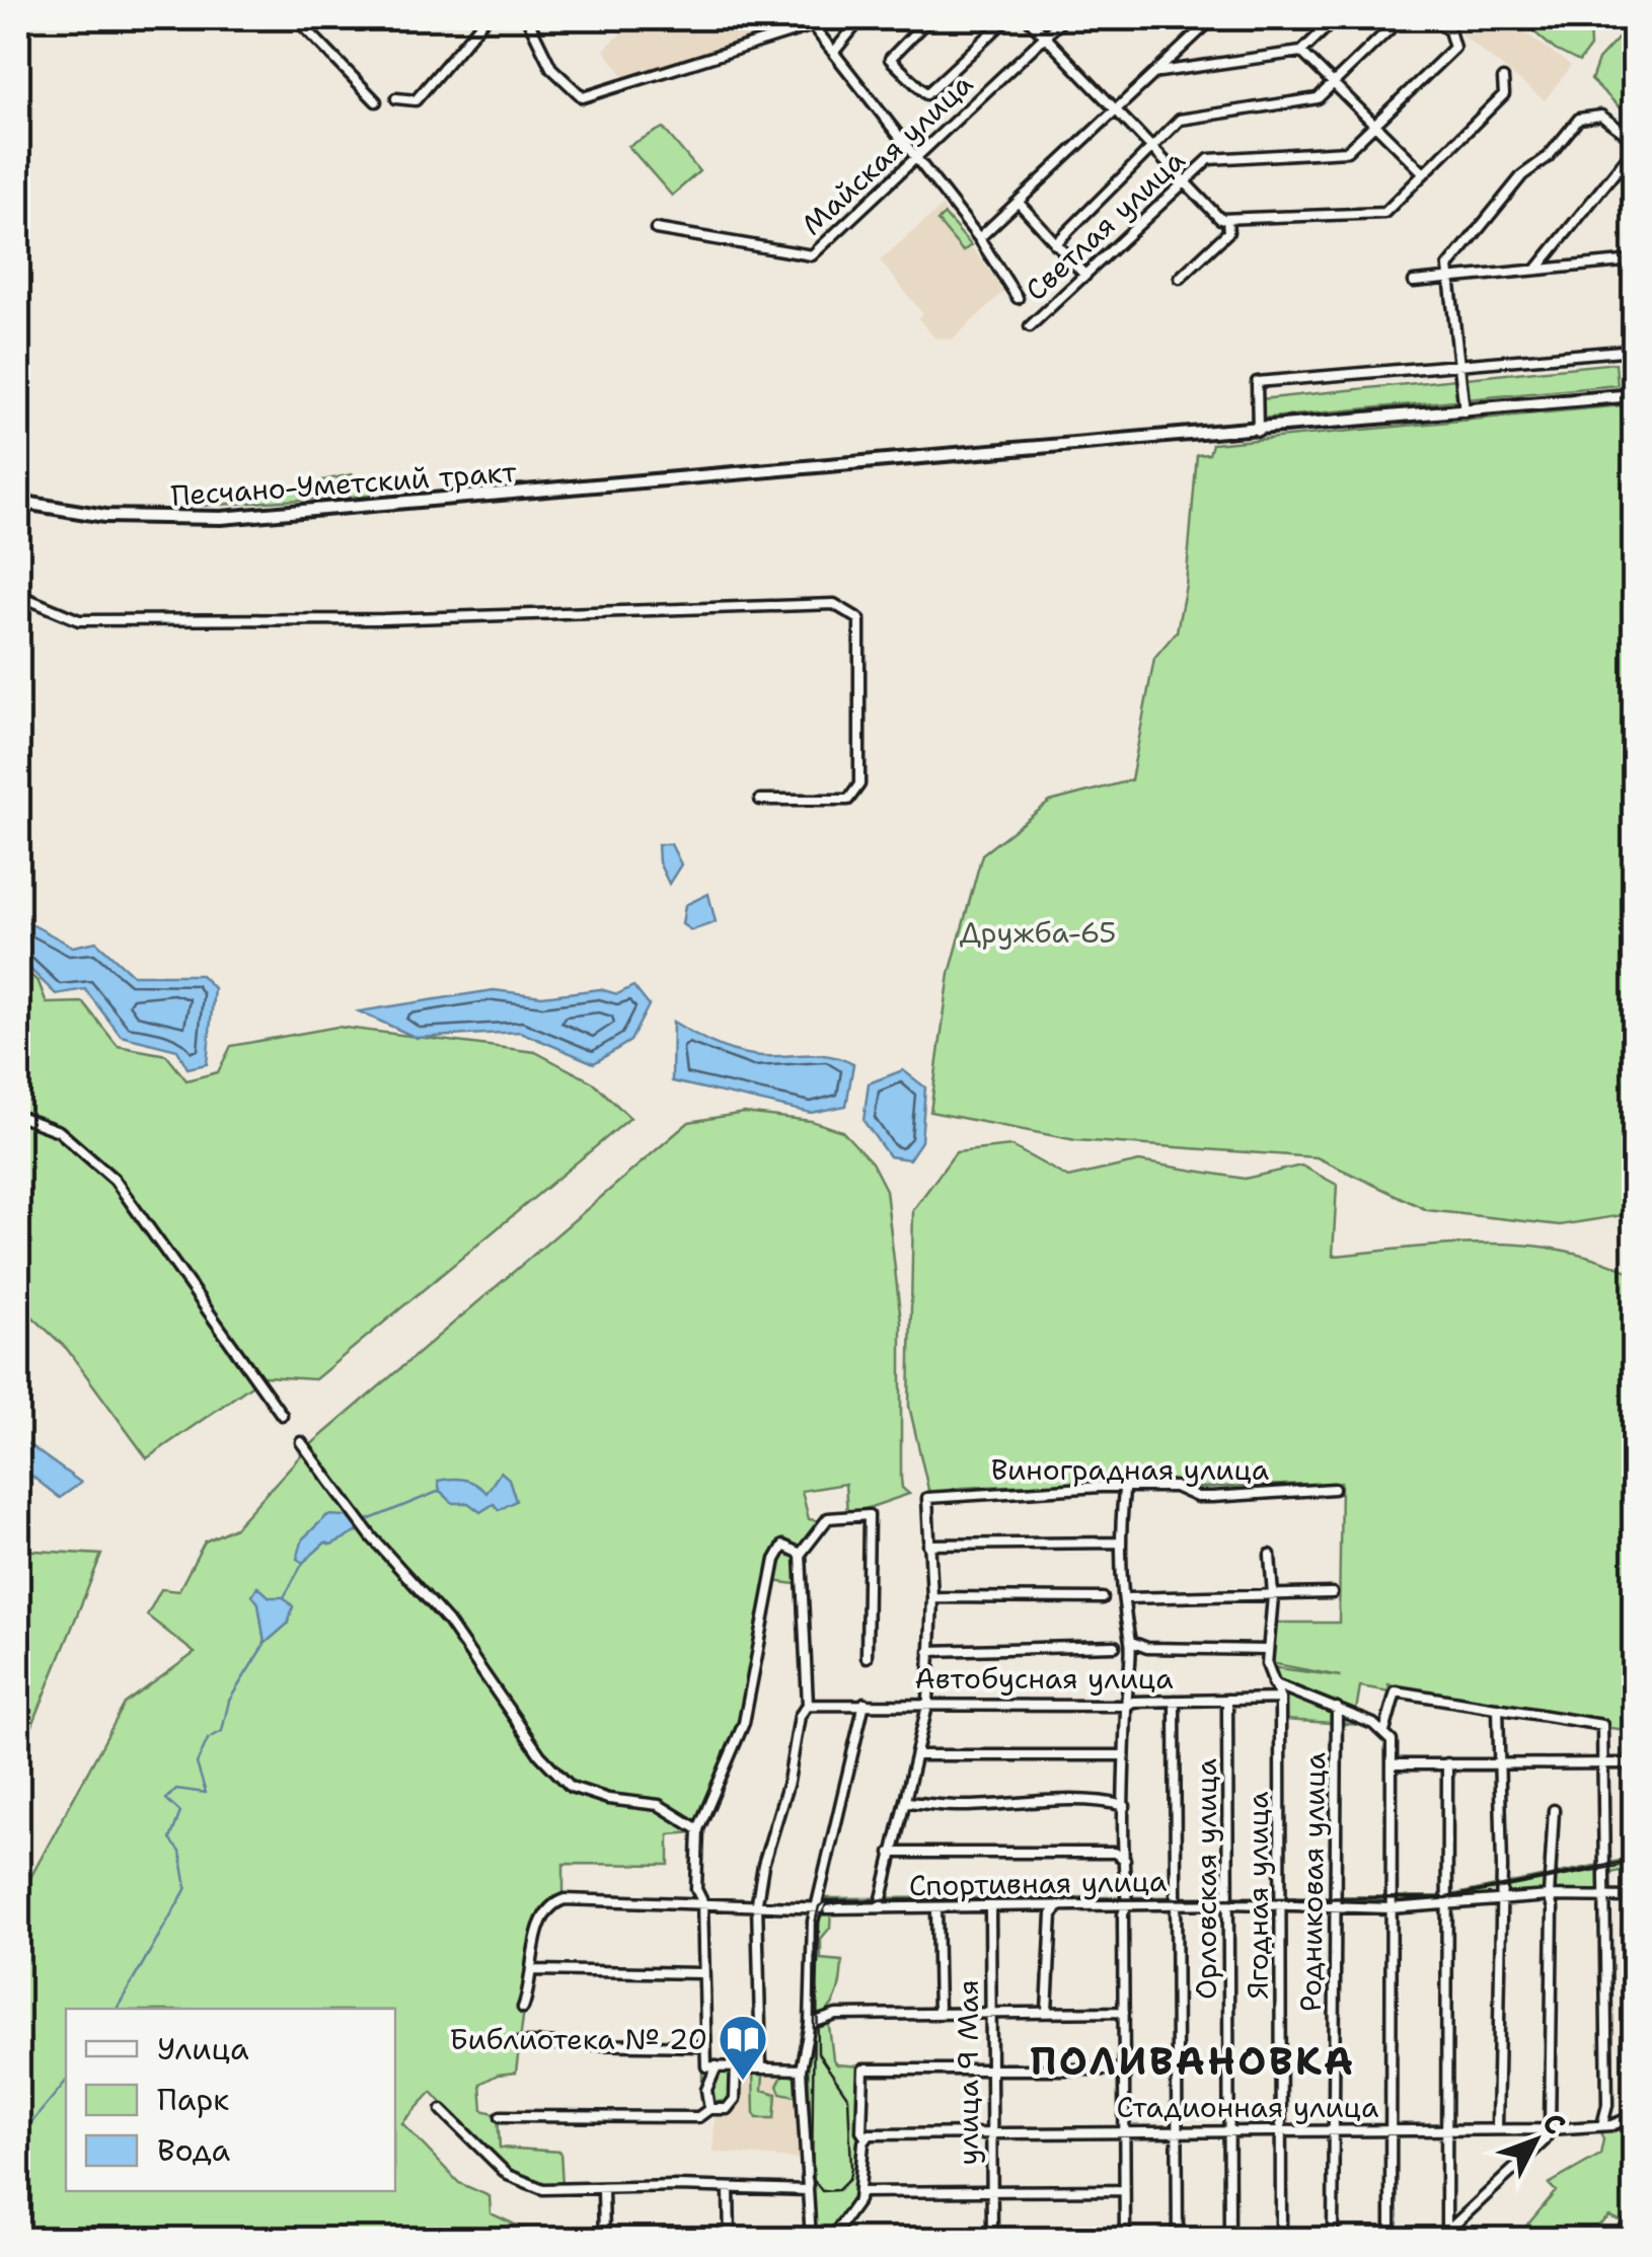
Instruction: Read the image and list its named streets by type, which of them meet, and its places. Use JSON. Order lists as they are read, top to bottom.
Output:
{
  "streets": {
    "main road": ["Песчано-Уметский тракт"],
    "street": [
      "Майская улица",
      "Светлая улица",
      "Виноградная улица",
      "Автобусная улица",
      "Орловская улица",
      "Родниковая улица",
      "Спортивная улица",
      "Ягодная улица",
      "улица 9 Мая",
      "Стадионная улица"
    ]
  },
  "crossings": [
    ["Автобусная улица", "Орловская улица"],
    ["Автобусная улица", "Ягодная улица"],
    ["Орловская улица", "Спортивная улица"],
    ["Орловская улица", "Стадионная улица"],
    ["Родниковая улица", "Спортивная улица"],
    ["Родниковая улица", "Стадионная улица"],
    ["Спортивная улица", "Ягодная улица"],
    ["Спортивная улица", "улица 9 Мая"],
    ["Ягодная улица", "Стадионная улица"],
    ["улица 9 Мая", "Стадионная улица"]
  ],
  "districts": ["ПОЛИВАНОВКА"],
  "parks": ["Дружба-65"],
  "places": {
    "library": ["Библиотека № 20"]
  },
  "legend": ["Улица", "Парк", "Вода"],
  "north": "top right"
}
